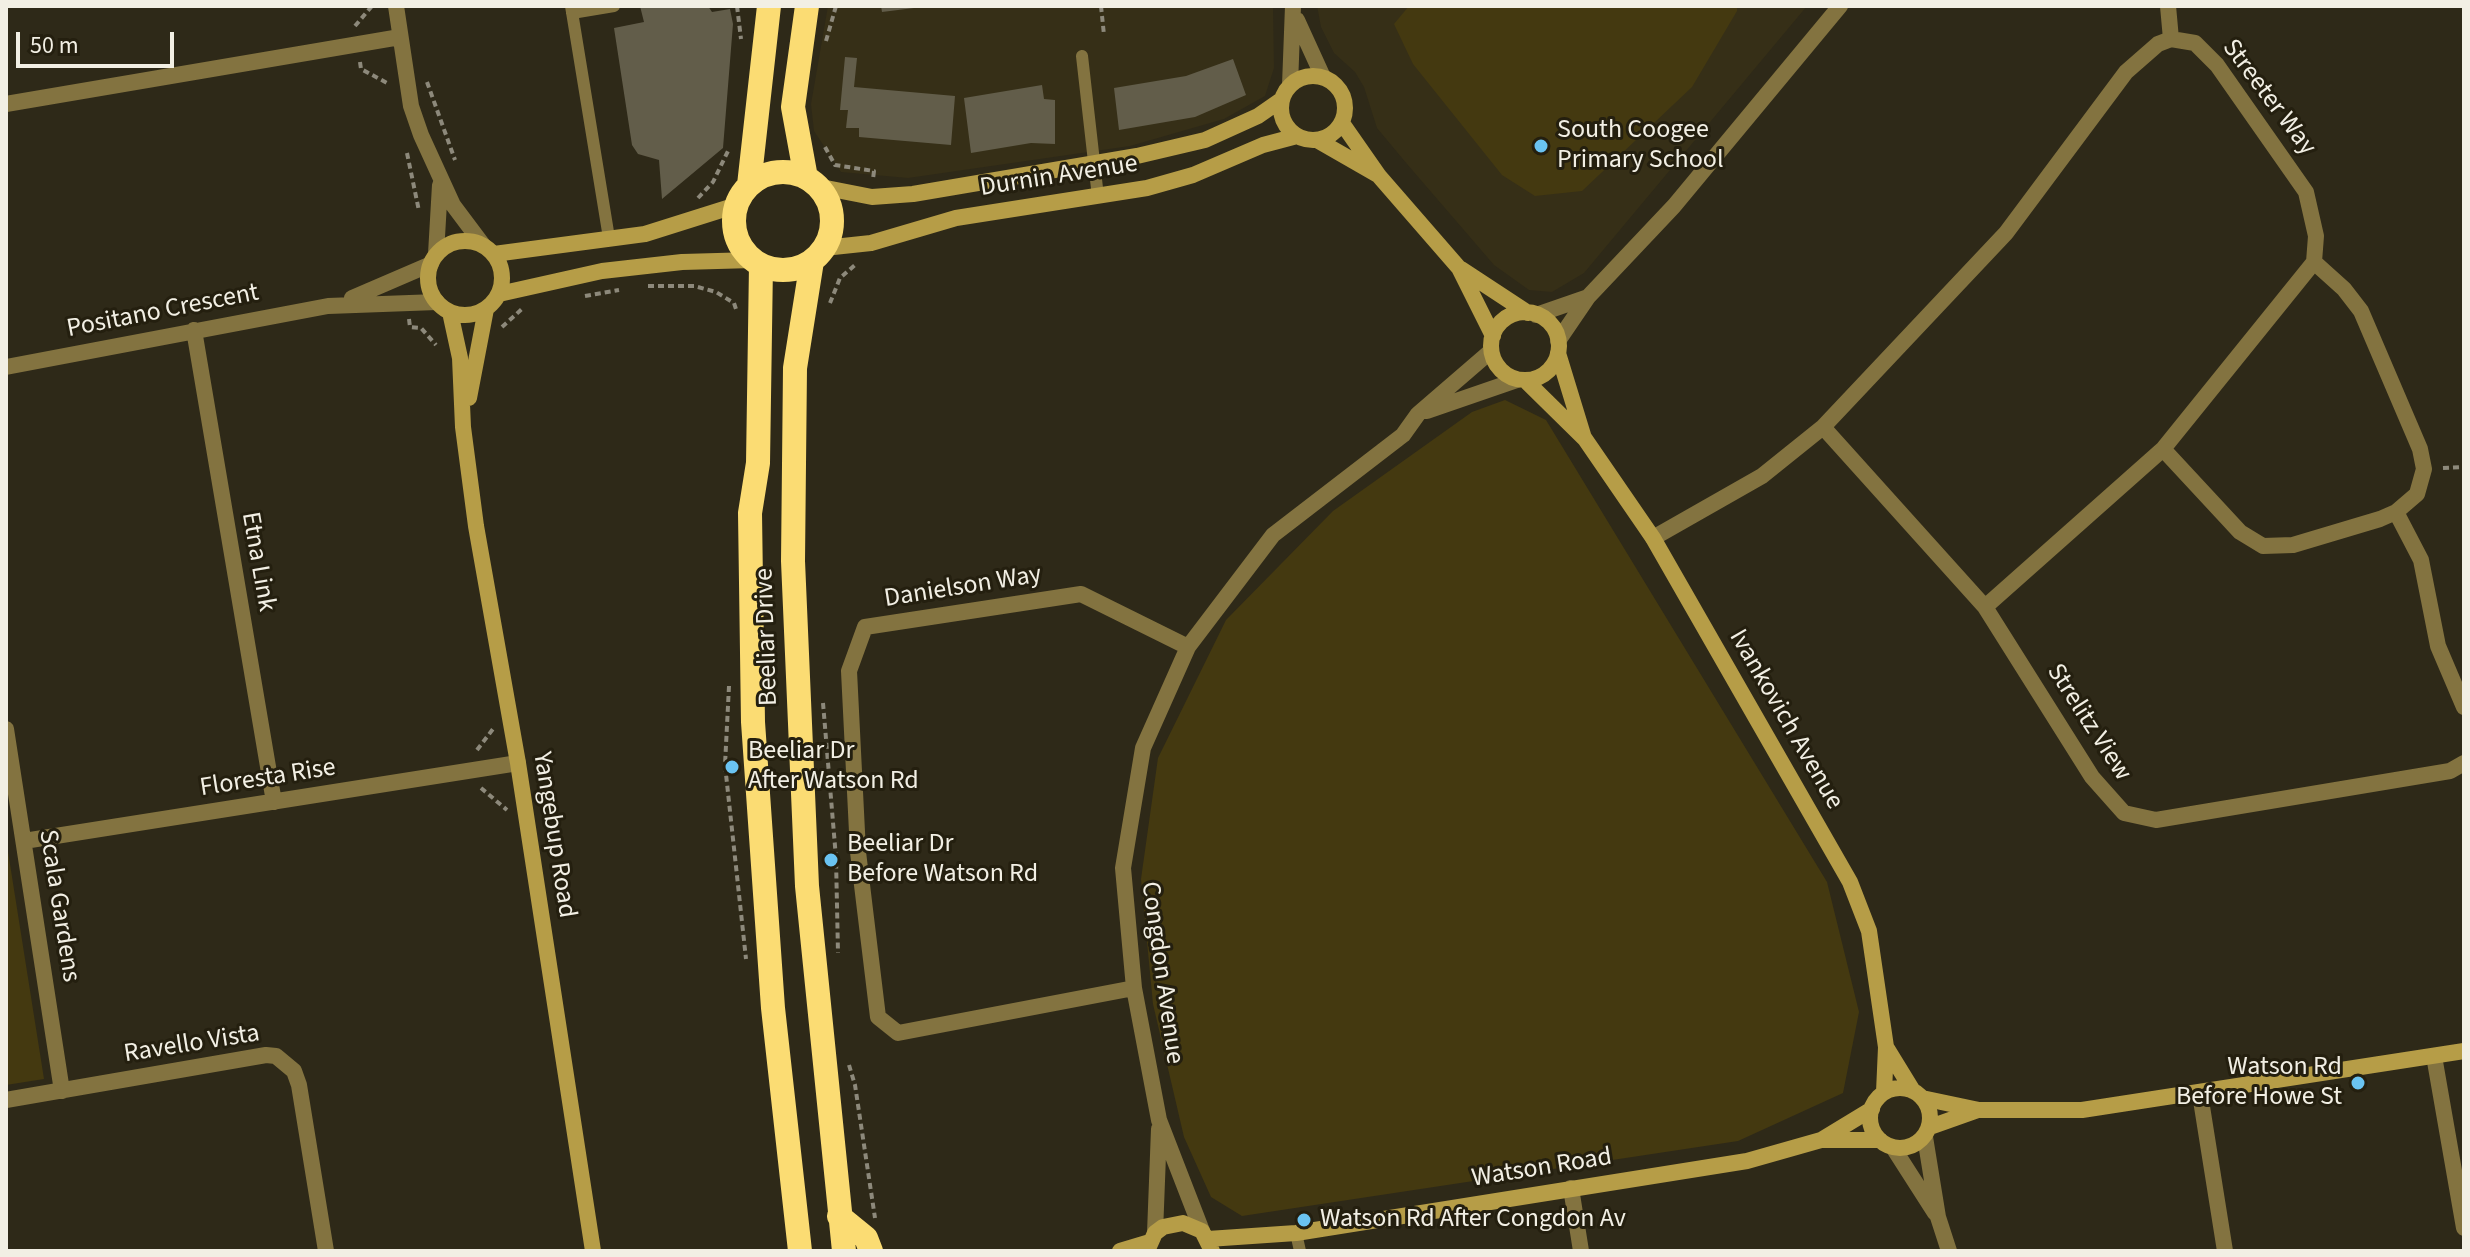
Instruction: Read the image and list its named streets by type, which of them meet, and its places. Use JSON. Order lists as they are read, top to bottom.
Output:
{
  "streets": {
    "highway": ["Beeliar Drive"],
    "street": [
      "Streeter Way",
      "Durnin Avenue",
      "Positano Crescent",
      "Etna Link",
      "Danielson Way",
      "Ivankovich Avenue",
      "Strelitz View",
      "Floresta Rise",
      "Yangebup Road",
      "Scala Gardens",
      "Congdon Avenue",
      "Ravello Vista",
      "Watson Road"
    ]
  },
  "crossings": [
    ["Durnin Avenue", "Beeliar Drive"],
    ["Positano Crescent", "Etna Link"],
    ["Positano Crescent", "Yangebup Road"],
    ["Etna Link", "Floresta Rise"],
    ["Danielson Way", "Congdon Avenue"],
    ["Ivankovich Avenue", "Congdon Avenue"],
    ["Ivankovich Avenue", "Watson Road"],
    ["Floresta Rise", "Yangebup Road"],
    ["Floresta Rise", "Scala Gardens"],
    ["Scala Gardens", "Ravello Vista"],
    ["Congdon Avenue", "Watson Road"]
  ],
  "places": [
    "South Coogee Primary School",
    "Beeliar Dr After Watson Rd",
    "Beeliar Dr Before Watson Rd",
    "Watson Rd Before Howe St",
    "Watson Rd After Congdon Av"
  ],
  "scale_bar": "50 m"
}
